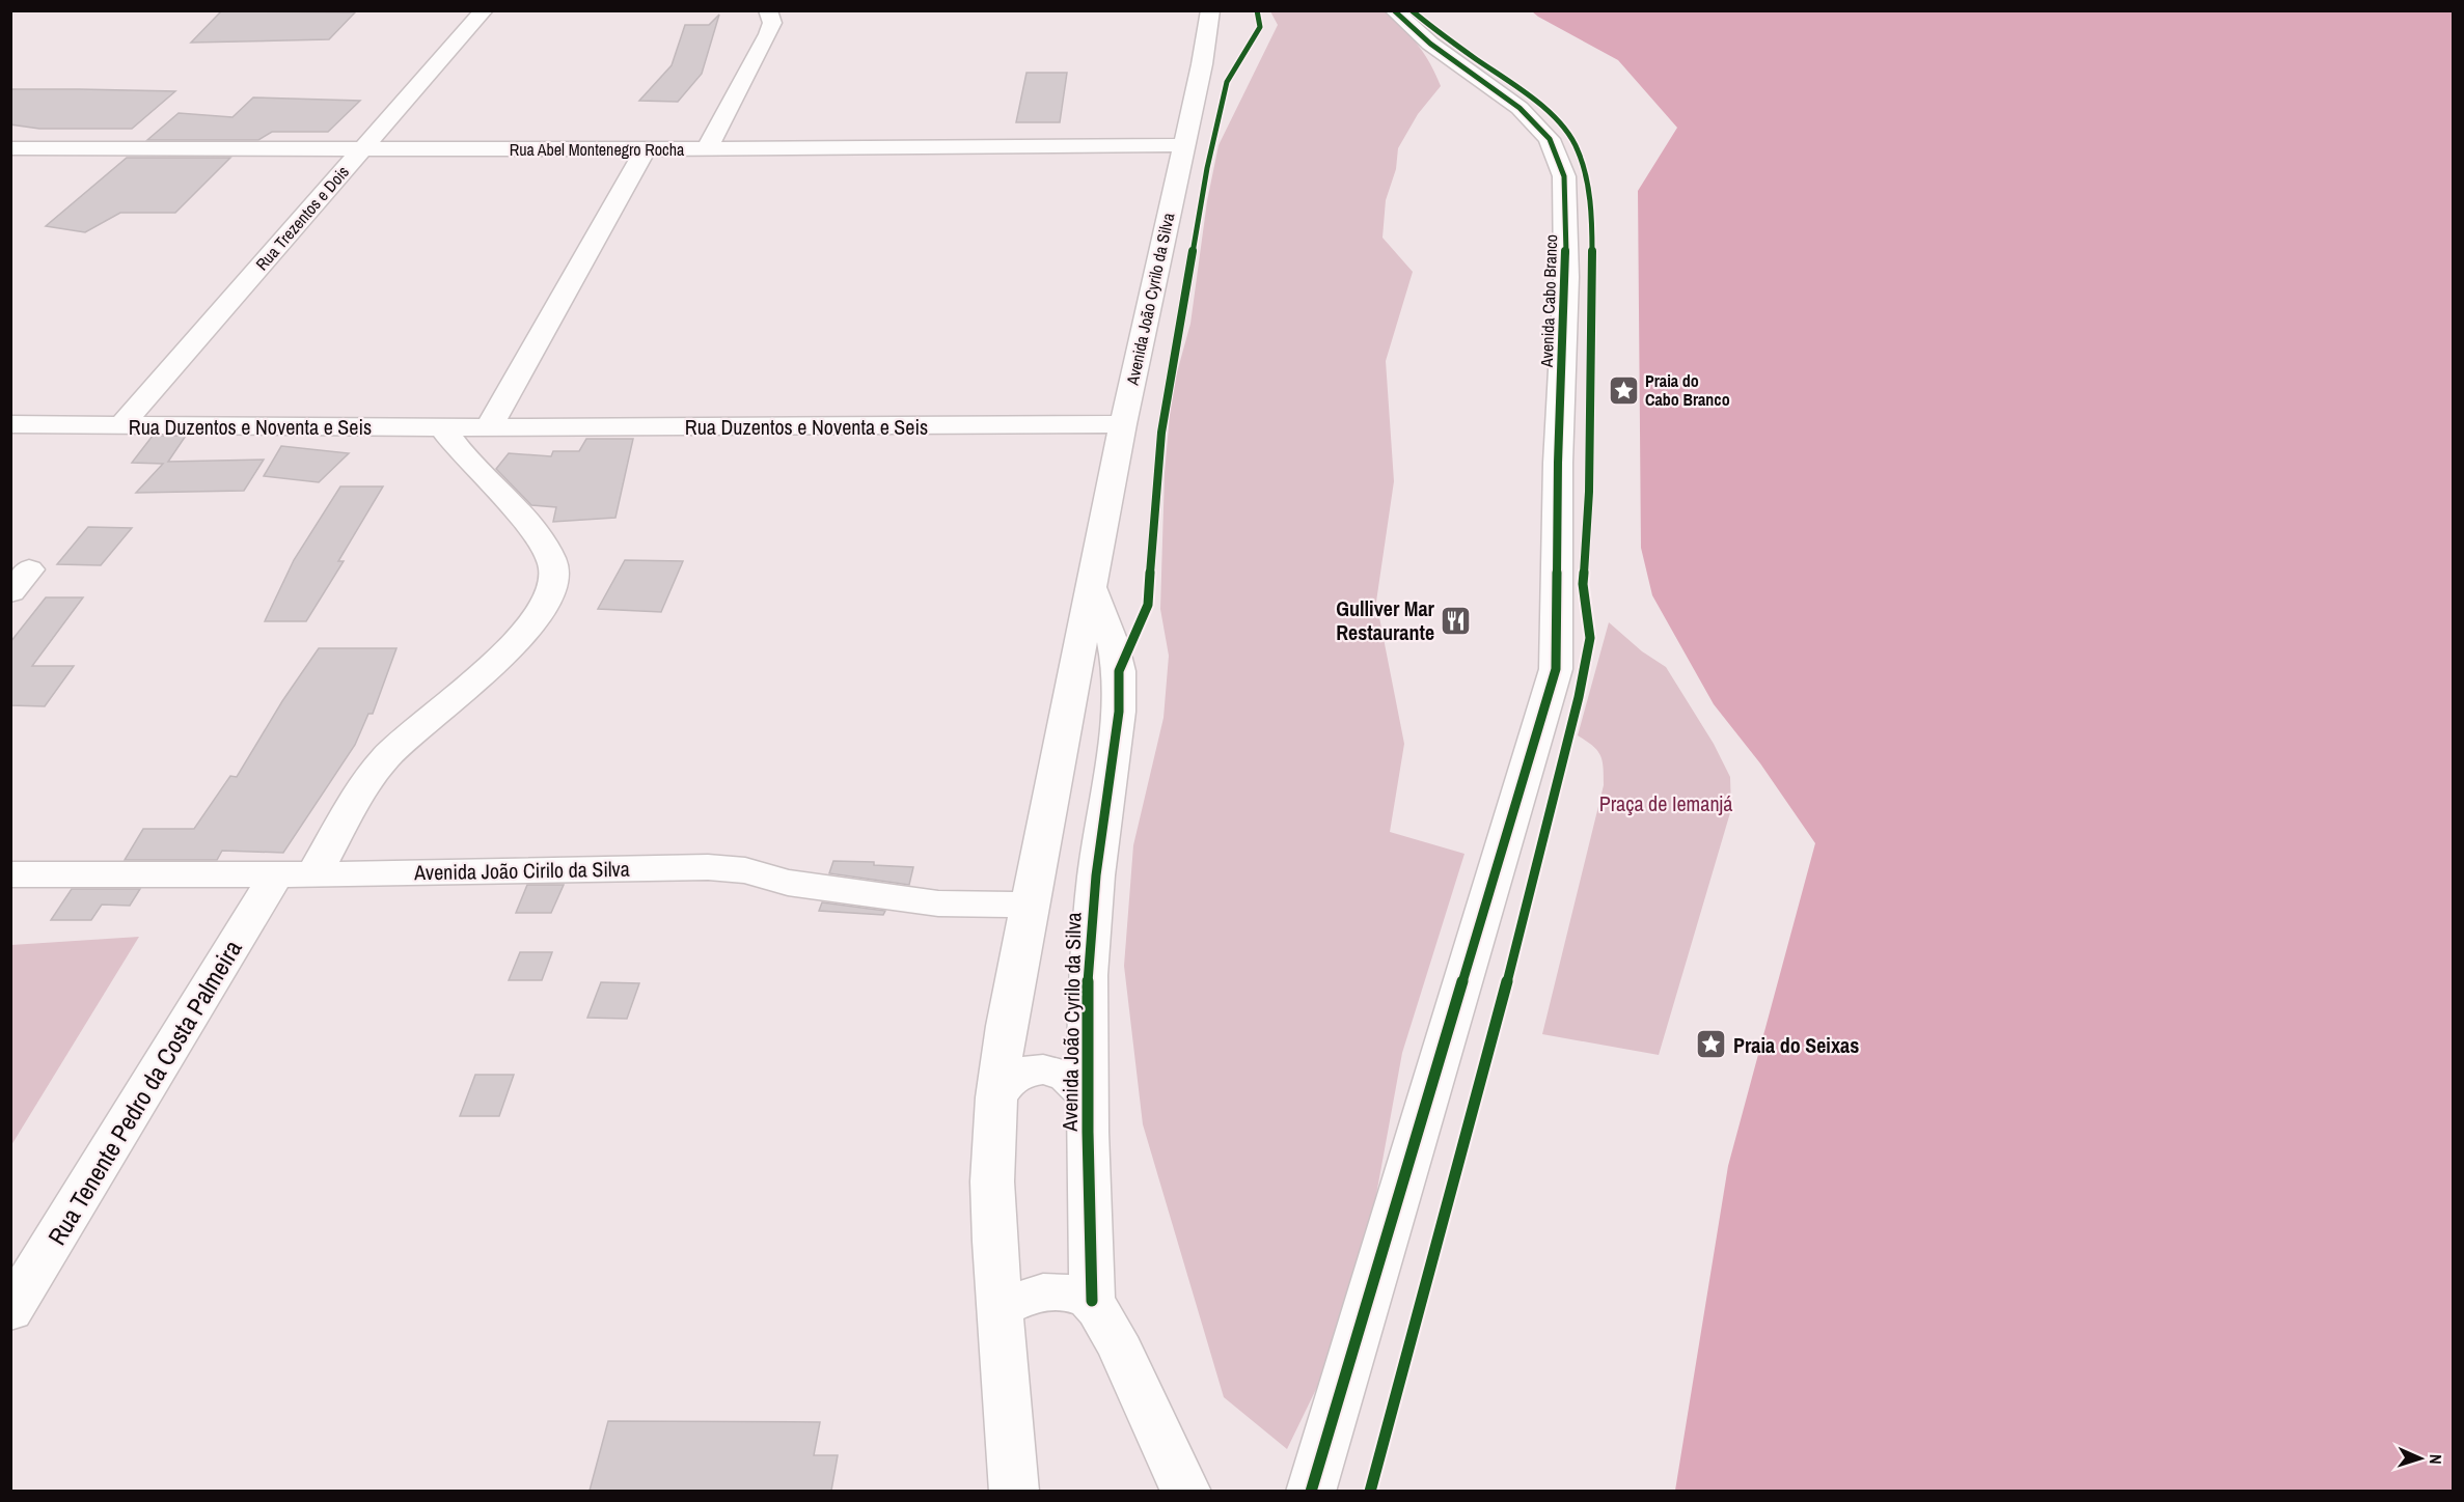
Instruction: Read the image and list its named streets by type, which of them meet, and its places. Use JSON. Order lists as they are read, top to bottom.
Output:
{
  "streets": {
    "street": [
      "Rua Abel Montenegro Rocha",
      "Rua Trezentos e Dois",
      "Avenida João Cyrilo da Silva",
      "Avenida Cabo Branco",
      "Rua Duzentos e Noventa e Seis",
      "Avenida João Cirilo da Silva",
      "Rua Tenente Pedro da Costa Palmeira"
    ]
  },
  "crossings": [
    ["Rua Abel Montenegro Rocha", "Rua Trezentos e Dois"],
    ["Rua Abel Montenegro Rocha", "Avenida João Cyrilo da Silva"],
    ["Rua Trezentos e Dois", "Rua Duzentos e Noventa e Seis"],
    ["Avenida João Cyrilo da Silva", "Rua Duzentos e Noventa e Seis"],
    ["Avenida João Cyrilo da Silva", "Avenida João Cirilo da Silva"],
    ["Rua Duzentos e Noventa e Seis", "Rua Tenente Pedro da Costa Palmeira"],
    ["Avenida João Cirilo da Silva", "Rua Tenente Pedro da Costa Palmeira"]
  ],
  "parks": ["Praça de Iemanjá"],
  "places": {
    "place": ["Praia do Cabo Branco", "Praia do Seixas"],
    "restaurant": ["Gulliver Mar Restaurante"]
  },
  "north": "right"
}
